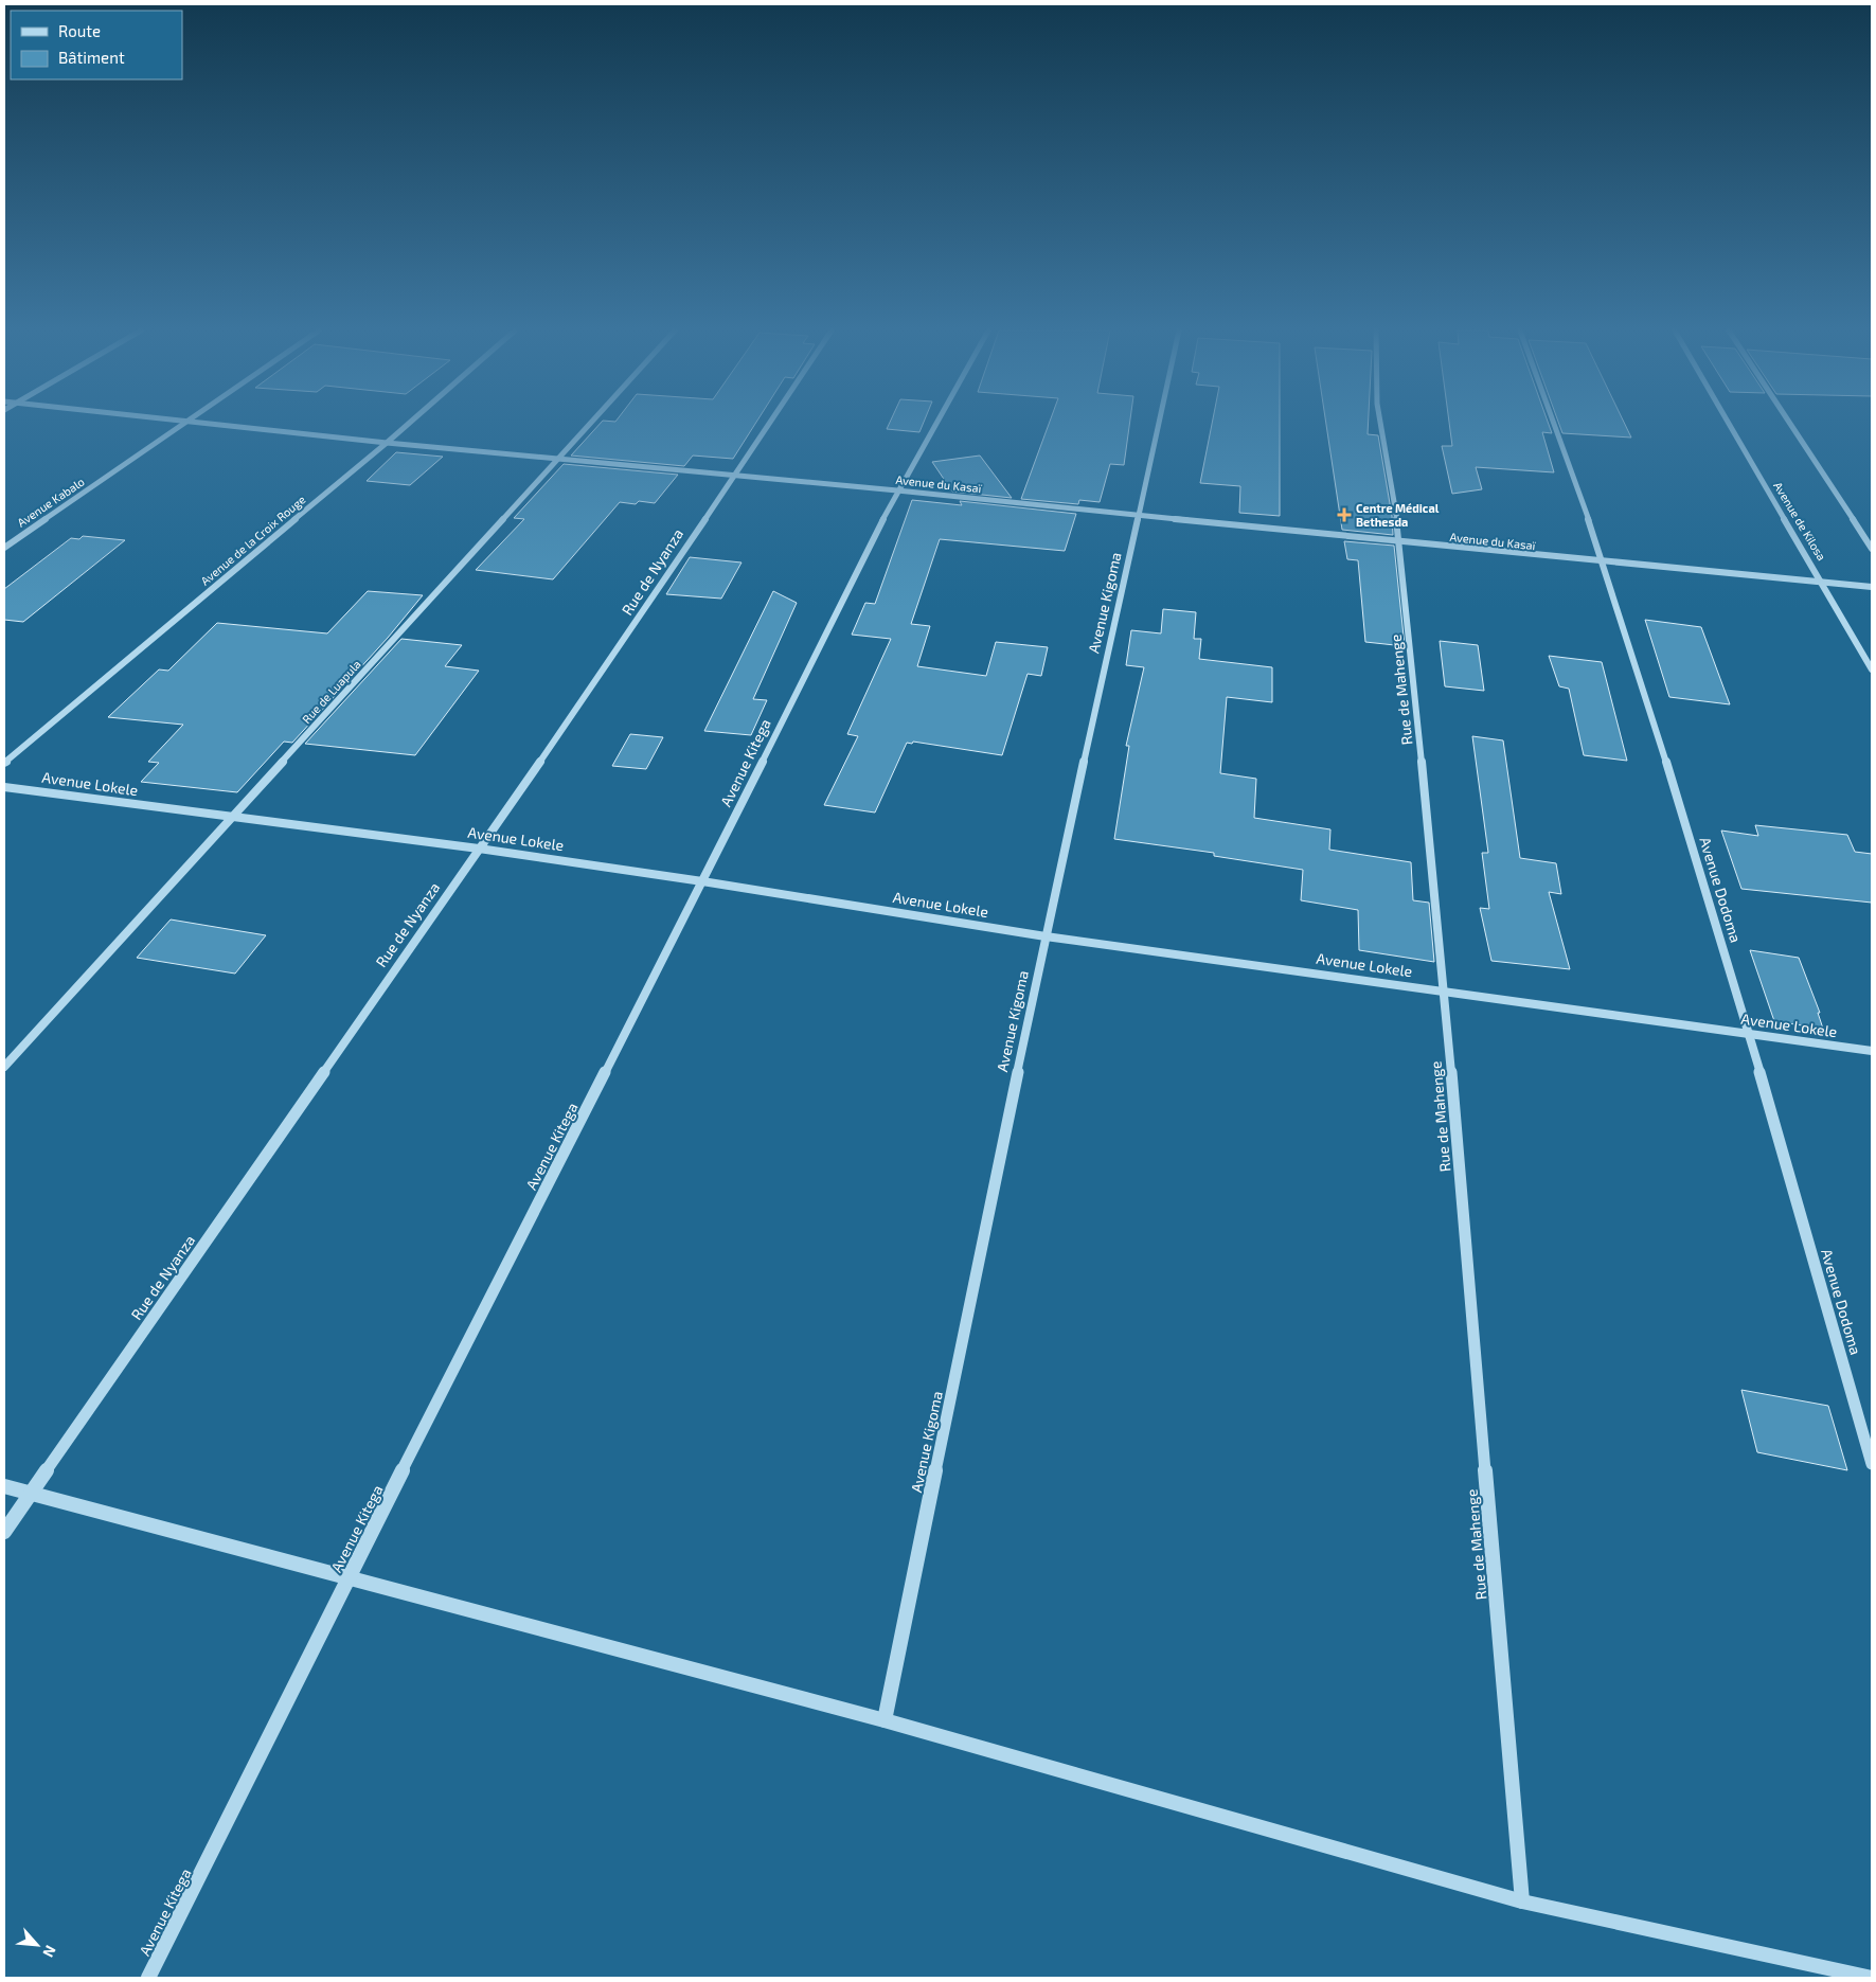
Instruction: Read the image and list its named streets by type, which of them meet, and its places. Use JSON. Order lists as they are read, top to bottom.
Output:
{
  "streets": {
    "street": [
      "Avenue du Kasaï",
      "Avenue Kabalo",
      "Avenue de Kilosa",
      "Avenue de la Croix Rouge",
      "Rue de Nyanza",
      "Avenue Kigoma",
      "Rue de Mahenge",
      "Rue de Luapula",
      "Avenue Kitega",
      "Avenue Lokele",
      "Avenue Dodoma"
    ]
  },
  "crossings": [
    ["Avenue du Kasaï", "Avenue de Kilosa"],
    ["Avenue du Kasaï", "Avenue de la Croix Rouge"],
    ["Avenue du Kasaï", "Rue de Nyanza"],
    ["Avenue du Kasaï", "Avenue Kigoma"],
    ["Avenue du Kasaï", "Rue de Mahenge"],
    ["Avenue du Kasaï", "Rue de Luapula"],
    ["Avenue du Kasaï", "Avenue Kitega"],
    ["Avenue du Kasaï", "Avenue Dodoma"],
    ["Rue de Nyanza", "Avenue Lokele"],
    ["Avenue Kigoma", "Avenue Lokele"],
    ["Rue de Mahenge", "Avenue Lokele"],
    ["Rue de Luapula", "Avenue Lokele"],
    ["Avenue Kitega", "Avenue Lokele"],
    ["Avenue Lokele", "Avenue Dodoma"]
  ],
  "places": {
    "health": ["Centre Médical Bethesda"]
  },
  "legend": ["Route", "Bâtiment"],
  "north": "bottom right"
}
